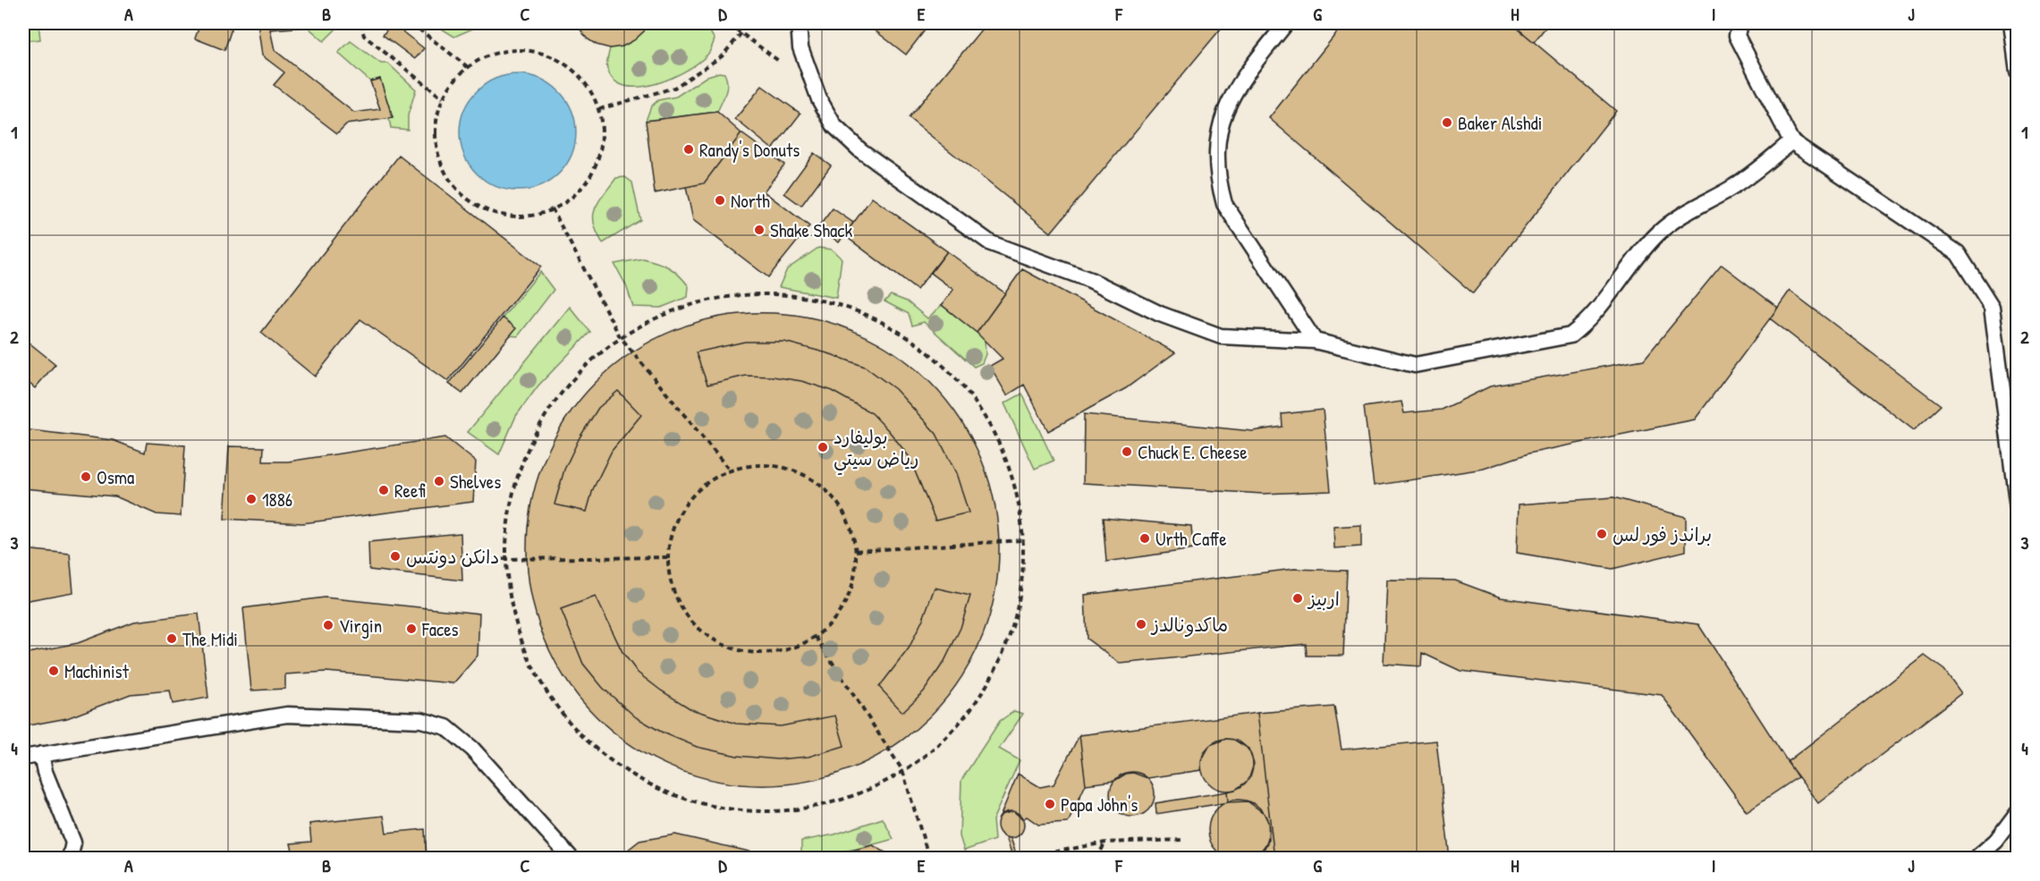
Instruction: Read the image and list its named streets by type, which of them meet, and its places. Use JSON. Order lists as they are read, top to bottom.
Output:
{
  "places": [
    "Baker Alshdi",
    "Randy's Donuts",
    "North",
    "Shake Shack",
    "بوليفارد رياض سيتي",
    "Chuck E. Cheese",
    "Osma",
    "Shelves",
    "Reefi",
    "1886",
    "براندز فور لس",
    "Urth Caffe",
    "دانكن دونتس",
    "اربيز",
    "ماكدونالدز",
    "Virgin",
    "Faces",
    "The Midi",
    "Machinist",
    "Papa John's"
  ],
  "grid": {
    "columns": [
      "A",
      "B",
      "C",
      "D",
      "E",
      "F",
      "G",
      "H",
      "I",
      "J"
    ],
    "rows": [
      "1",
      "2",
      "3",
      "4"
    ]
  }
}
